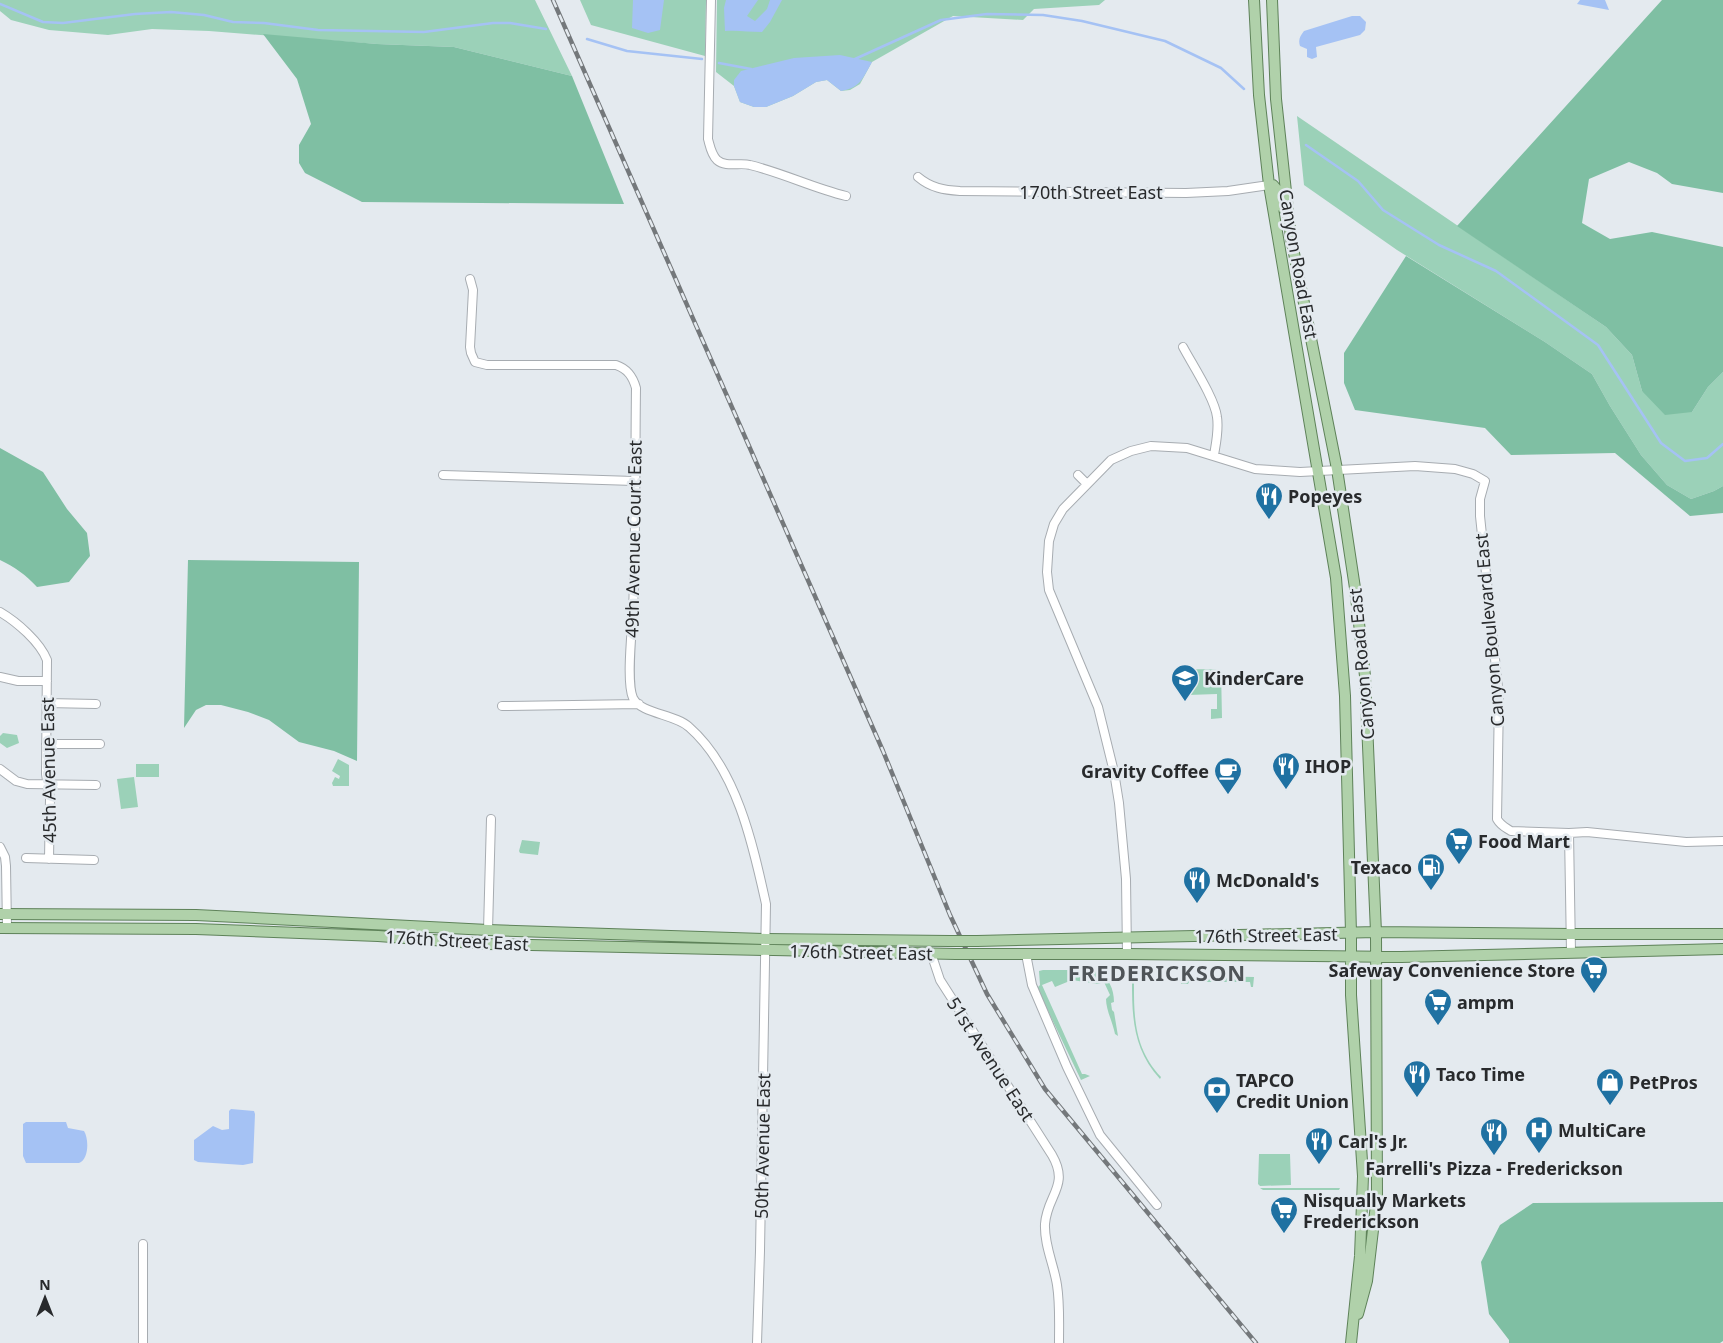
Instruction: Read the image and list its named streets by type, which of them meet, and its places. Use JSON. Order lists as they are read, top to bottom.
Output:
{
  "streets": {
    "main road": ["Canyon Road East", "176th Street East"],
    "street": [
      "170th Street East",
      "49th Avenue Court East",
      "Canyon Boulevard East",
      "45th Avenue East",
      "51st Avenue East",
      "50th Avenue East"
    ]
  },
  "crossings": [
    ["170th Street East", "Canyon Road East"],
    ["Canyon Road East", "Canyon Boulevard East"],
    ["Canyon Road East", "176th Street East"],
    ["49th Avenue Court East", "50th Avenue East"],
    ["176th Street East", "51st Avenue East"],
    ["176th Street East", "50th Avenue East"]
  ],
  "districts": ["FREDERICKSON"],
  "places": {
    "restaurant": [
      "Popeyes",
      "IHOP",
      "McDonald's",
      "Taco Time",
      "Farrelli's Pizza - Frederickson",
      "Carl's Jr."
    ],
    "school or university": ["KinderCare"],
    "cafe": ["Gravity Coffee"],
    "supermarket": [
      "Food Mart",
      "Safeway Convenience Store",
      "ampm",
      "Nisqually Markets Frederickson"
    ],
    "fuel station": ["Texaco"],
    "shop": ["PetPros"],
    "bank": ["TAPCO Credit Union"],
    "hospital": ["MultiCare"]
  },
  "north": "top"
}
